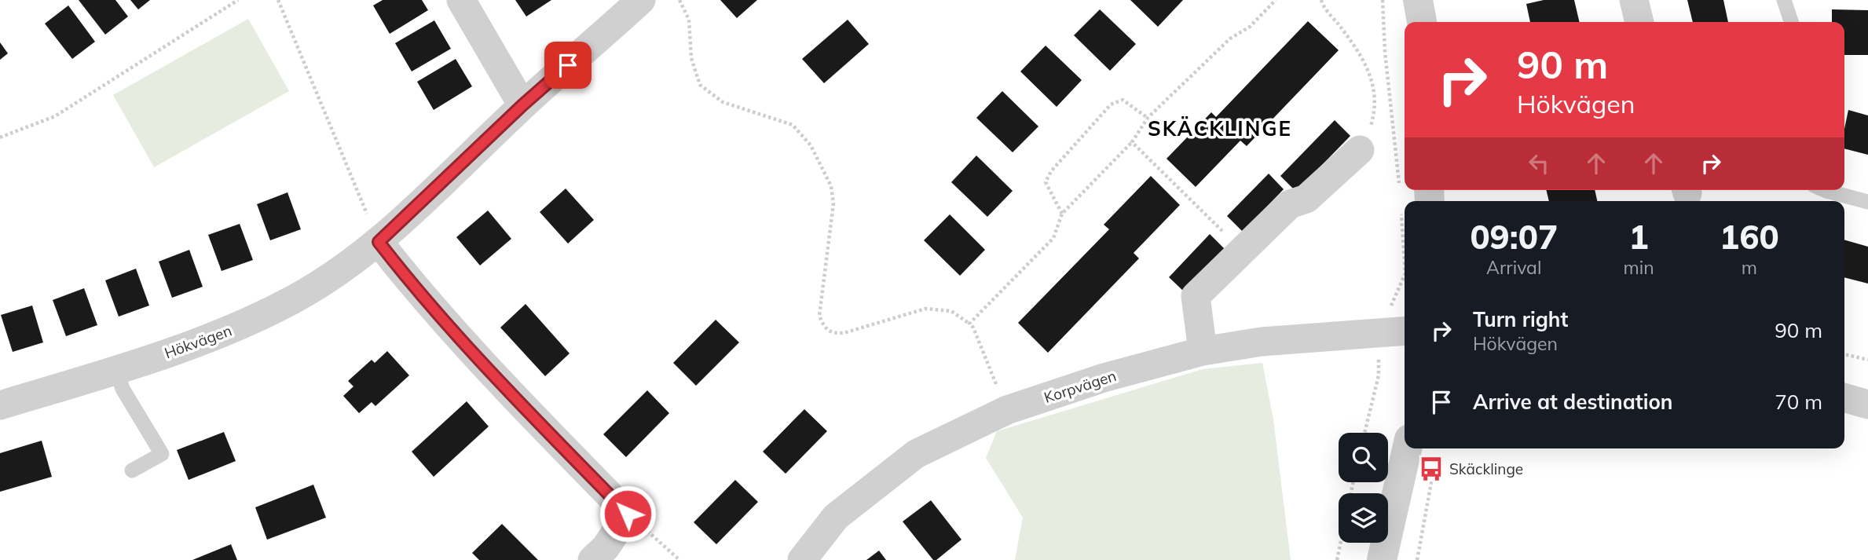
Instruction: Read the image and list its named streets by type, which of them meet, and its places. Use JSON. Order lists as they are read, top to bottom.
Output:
{
  "streets": {
    "street": ["Hökvägen", "Korpvägen"]
  },
  "districts": ["SKÄCKLINGE"],
  "places": {
    "bus stop": ["Skäcklinge"]
  },
  "page": {
    "turn": ["90 m", "Hökvägen"],
    "eta": [
      "09:07",
      "Arrival",
      "1",
      "min",
      "160",
      "m"
    ],
    "list": [
      {
        "name": "Turn right",
        "note": "Hökvägen",
        "value": "90 m"
      },
      {
        "name": "Arrive at destination",
        "value": "70 m"
      }
    ]
  }
}
